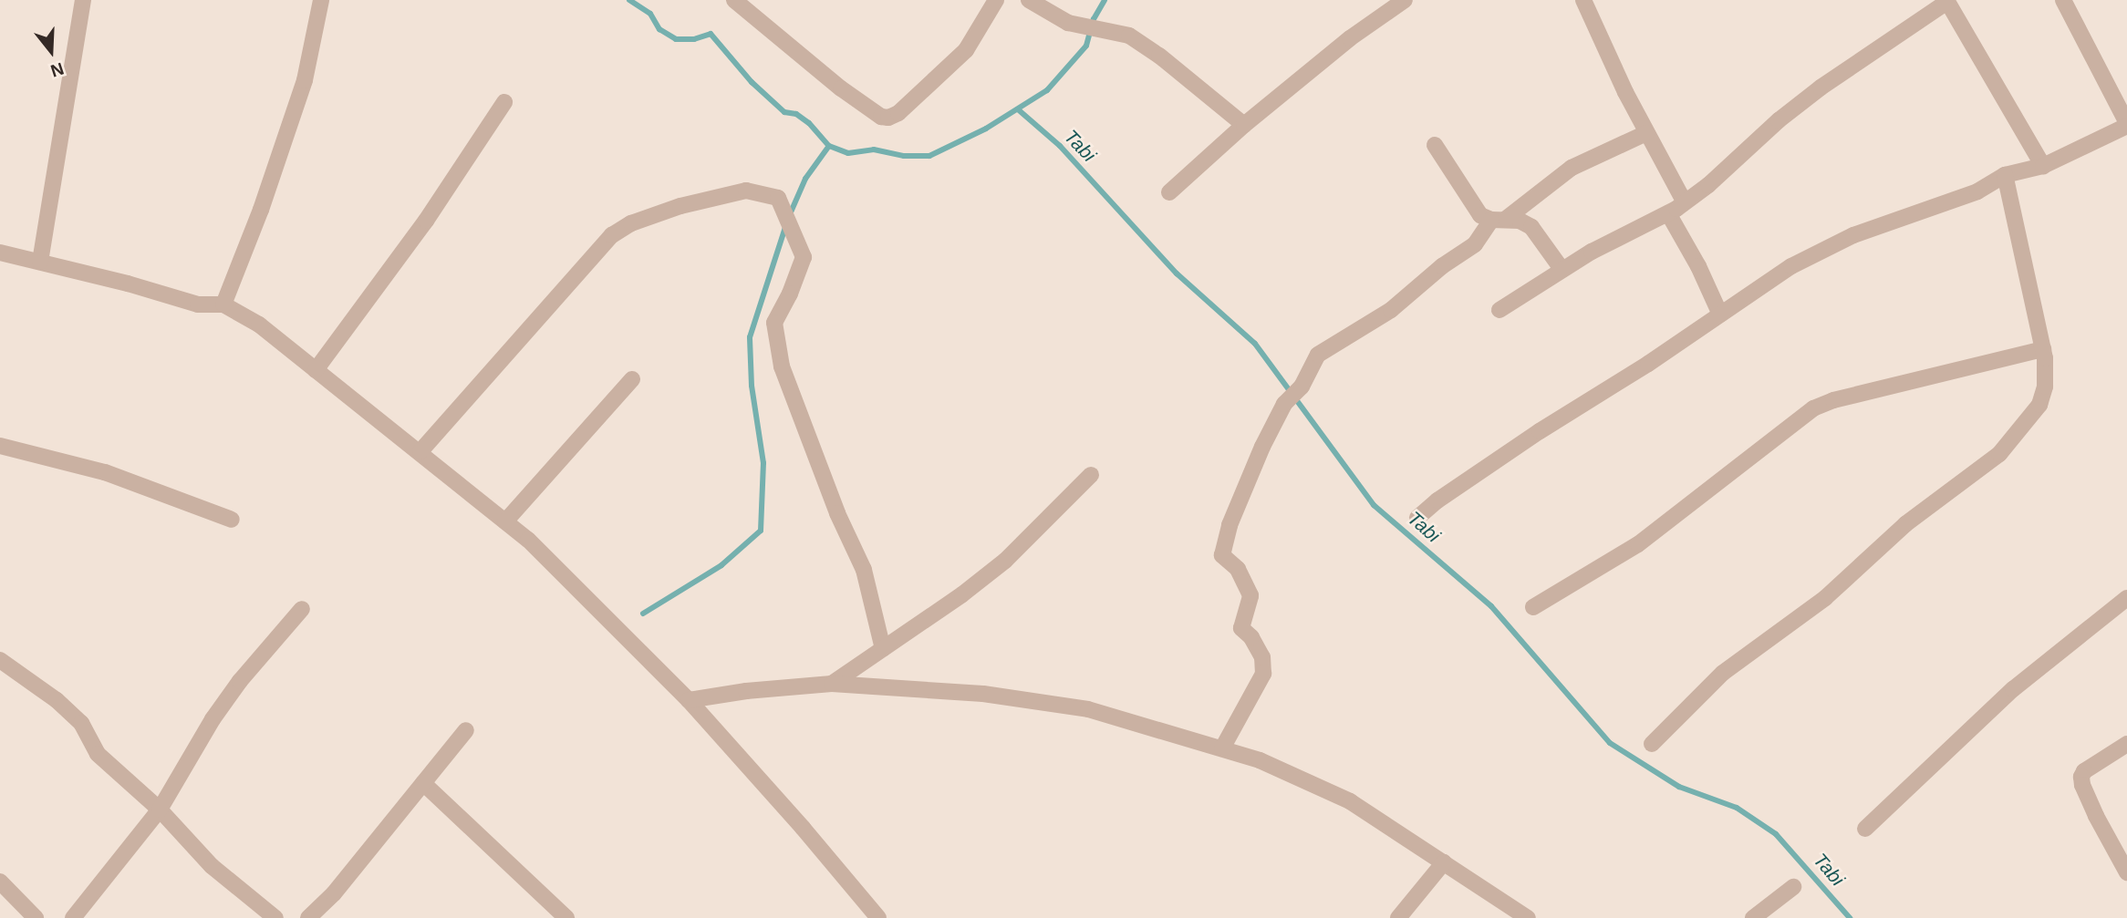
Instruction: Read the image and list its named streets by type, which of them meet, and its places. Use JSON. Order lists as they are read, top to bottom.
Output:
{
  "water": ["Tabi"],
  "north": "bottom"
}
